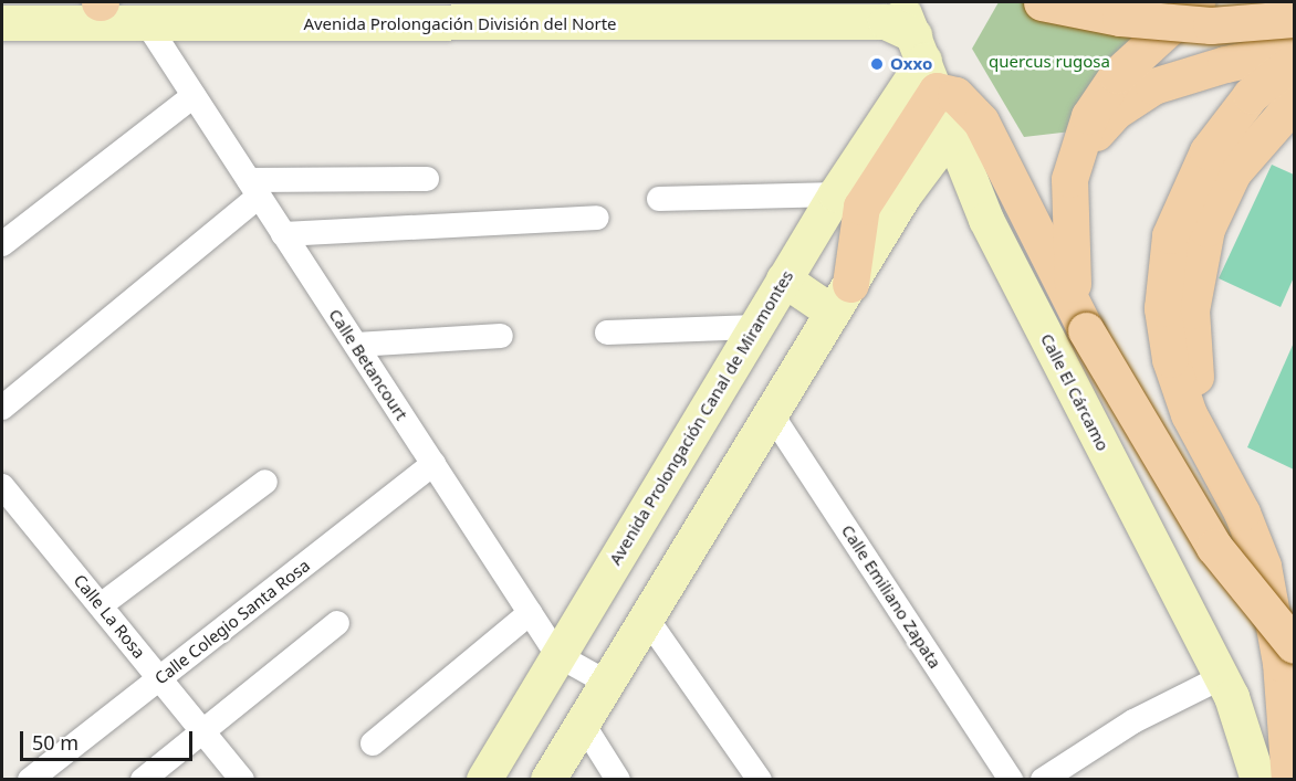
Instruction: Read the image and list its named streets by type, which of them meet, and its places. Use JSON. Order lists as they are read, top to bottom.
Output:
{
  "streets": {
    "street": [
      "Avenida Prolongación División del Norte",
      "Calle Betancourt",
      "Calle El Cárcamo",
      "Avenida Prolongación Canal de Miramontes",
      "Calle Emiliano Zapata",
      "Calle La Rosa",
      "Calle Colegio Santa Rosa"
    ]
  },
  "crossings": [
    ["Avenida Prolongación División del Norte", "Calle Betancourt"],
    ["Avenida Prolongación División del Norte", "Calle El Cárcamo"],
    ["Avenida Prolongación División del Norte", "Avenida Prolongación Canal de Miramontes"],
    ["Calle Betancourt", "Avenida Prolongación Canal de Miramontes"],
    ["Calle Betancourt", "Calle Colegio Santa Rosa"],
    ["Calle El Cárcamo", "Avenida Prolongación Canal de Miramontes"],
    ["Calle La Rosa", "Calle Colegio Santa Rosa"]
  ],
  "parks": ["quercus rugosa"],
  "places": ["Oxxo"],
  "scale_bar": "50 m"
}
